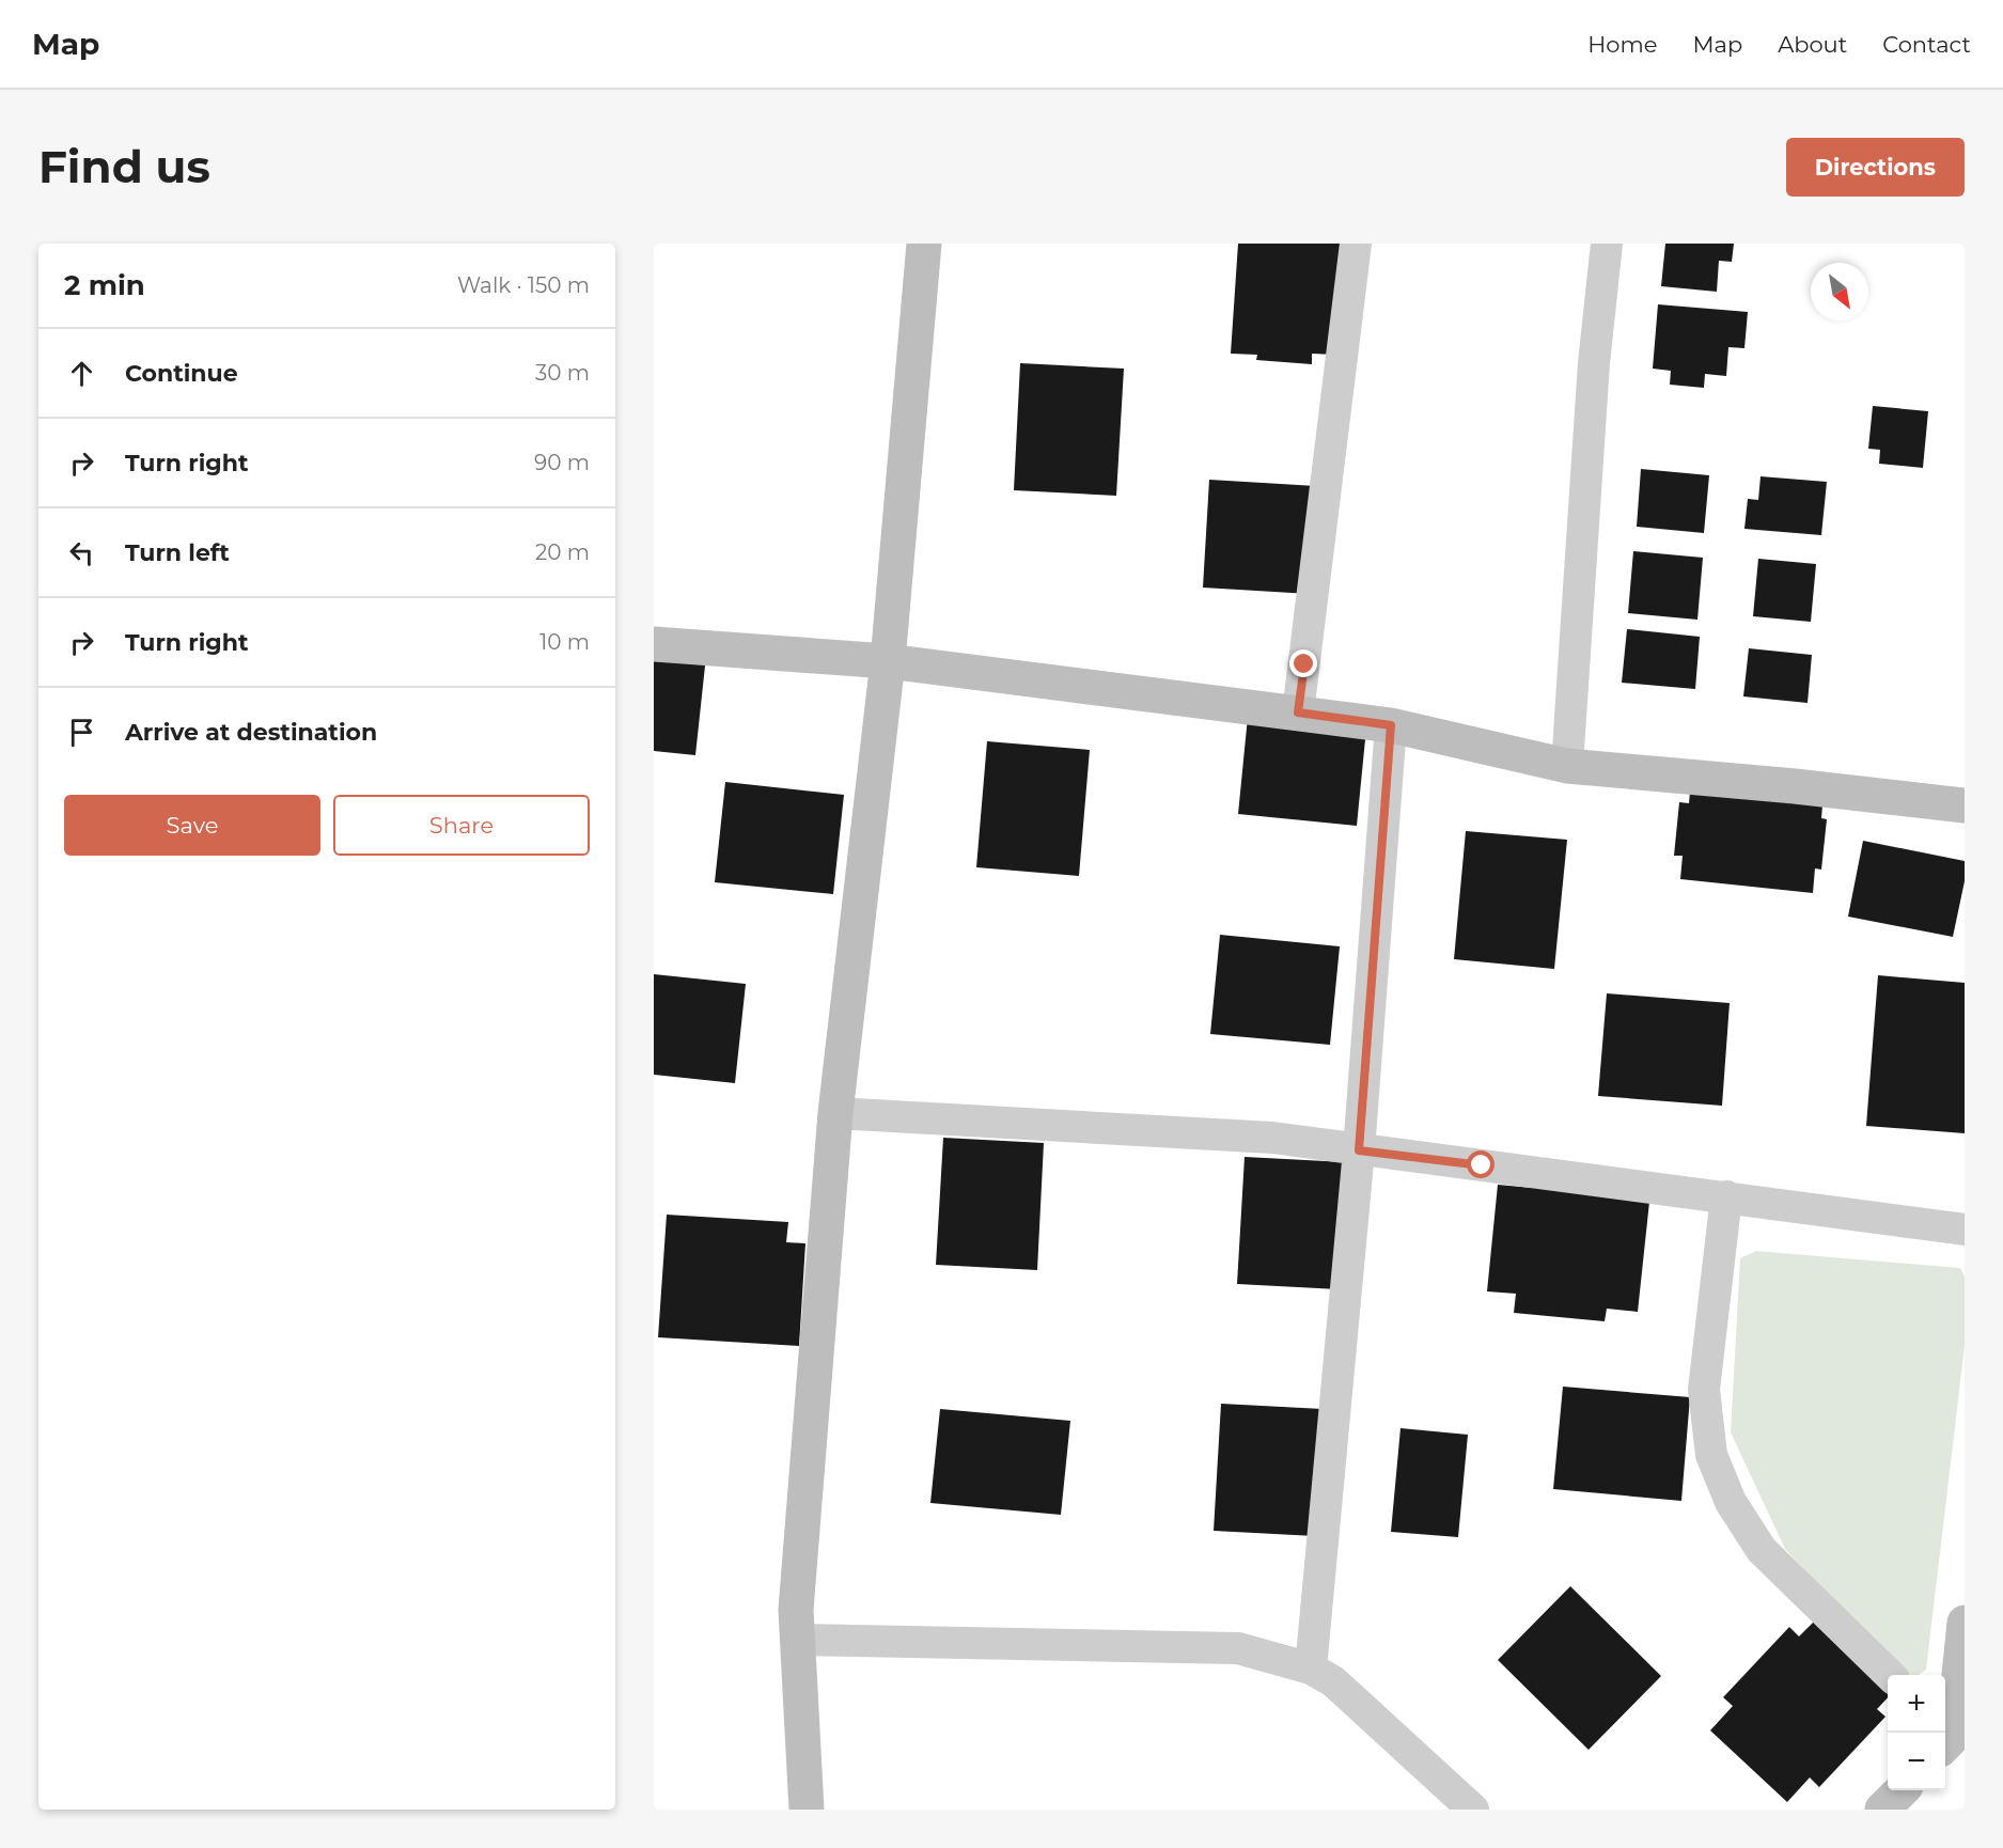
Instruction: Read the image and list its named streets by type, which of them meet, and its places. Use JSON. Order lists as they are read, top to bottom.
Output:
{
  "north": "bottom right",
  "page": {
    "header": "Map",
    "nav": [
      "Home",
      "Map",
      "About",
      "Contact"
    ],
    "buttons": [
      "Directions",
      ["Save", "Share"]
    ],
    "title": "Find us",
    "heading": ["2 min", "Walk · 150 m"],
    "list": [
      ["Continue", "30 m"],
      ["Turn right", "90 m"],
      ["Turn left", "20 m"],
      ["Turn right", "10 m"],
      "Arrive at destination"
    ],
    "map_buttons": ["+", "−"]
  }
}
